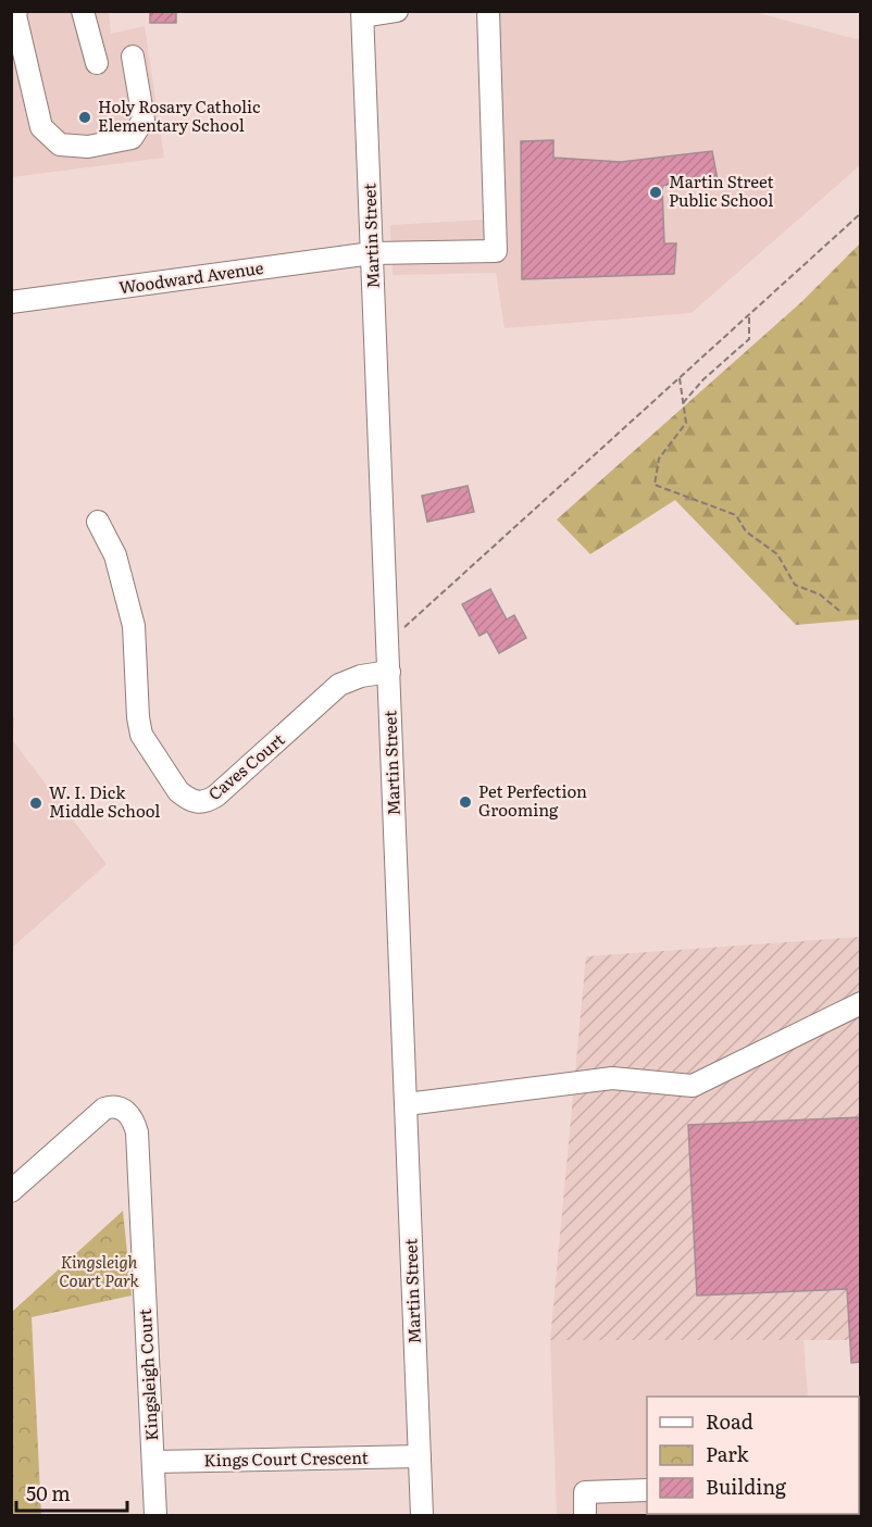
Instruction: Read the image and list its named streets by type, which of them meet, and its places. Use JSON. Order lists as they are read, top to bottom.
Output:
{
  "streets": {
    "street": [
      "Martin Street",
      "Woodward Avenue",
      "Caves Court",
      "Kingsleigh Court",
      "Kings Court Crescent"
    ]
  },
  "crossings": [
    ["Martin Street", "Woodward Avenue"],
    ["Martin Street", "Caves Court"],
    ["Martin Street", "Kings Court Crescent"],
    ["Kingsleigh Court", "Kings Court Crescent"]
  ],
  "parks": ["Kingsleigh Court Park"],
  "places": [
    "Holy Rosary Catholic Elementary School",
    "Martin Street Public School",
    "Pet Perfection Grooming",
    "W. I. Dick Middle School"
  ],
  "legend": ["Road", "Park", "Building"],
  "scale_bar": "50 m"
}
